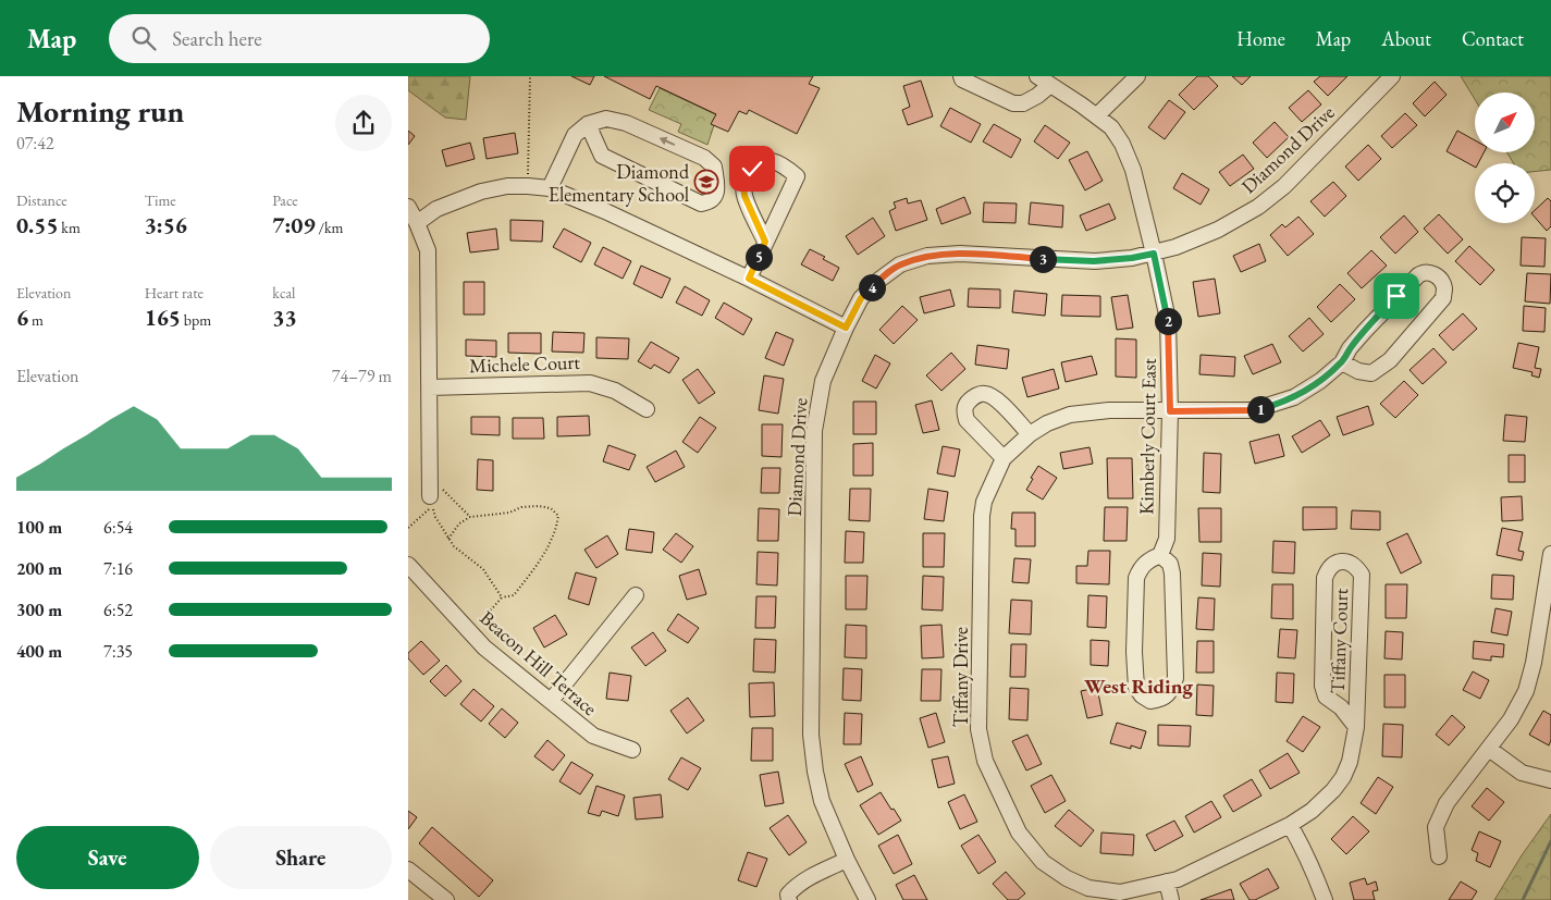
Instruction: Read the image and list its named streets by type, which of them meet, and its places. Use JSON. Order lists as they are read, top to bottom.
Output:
{
  "streets": {
    "street": [
      "Diamond Drive",
      "Michele Court",
      "Kimberly Court East",
      "Tiffany Court",
      "Beacon Hill Terrace",
      "Tiffany Drive"
    ]
  },
  "crossings": [
    ["Diamond Drive", "Kimberly Court East"],
    ["Kimberly Court East", "Tiffany Drive"],
    ["Tiffany Court", "Tiffany Drive"]
  ],
  "districts": ["West Riding"],
  "places": {
    "school or university": ["Diamond Elementary School"]
  },
  "north": "top right",
  "page": {
    "header": "Map",
    "search": "Search here",
    "nav": [
      "Home",
      "Map",
      "About",
      "Contact"
    ],
    "heading": ["Morning run", "07:42"],
    "stats": [
      ["Distance", "0.55 km"],
      ["Time", "3:56"],
      ["Pace", "7:09 /km"],
      ["Elevation", "6 m"],
      ["Heart rate", "165 bpm"],
      ["kcal", "33"]
    ],
    "pins": [
      "5",
      "3",
      "4",
      "2",
      "1"
    ],
    "chart": ["Elevation", "74–79 m"],
    "list": [
      {
        "name": "100 m",
        "note": "6:54"
      },
      {
        "name": "200 m",
        "note": "7:16"
      },
      {
        "name": "300 m",
        "note": "6:52"
      },
      {
        "name": "400 m",
        "note": "7:35"
      }
    ],
    "buttons": ["Save", "Share"]
  }
}
